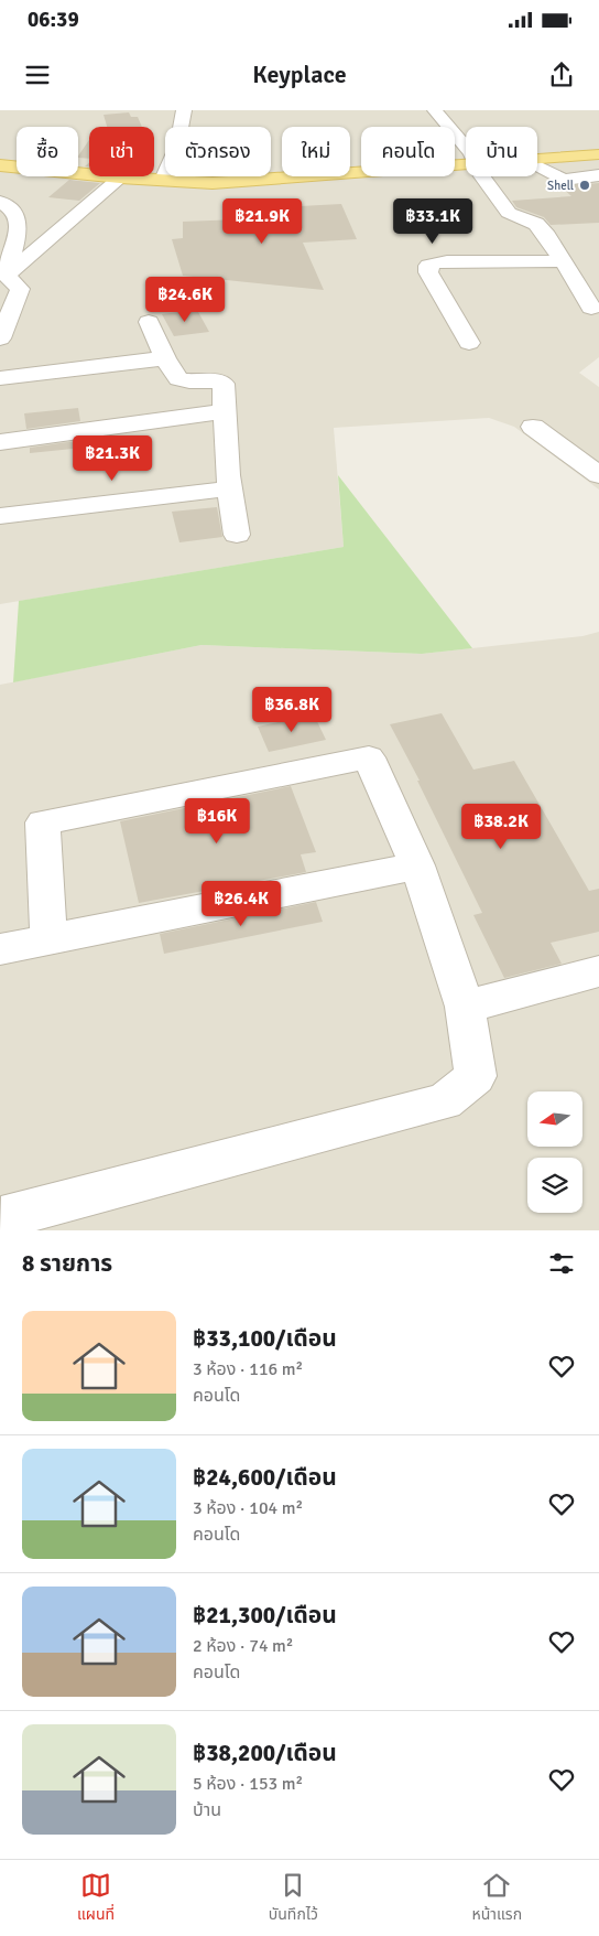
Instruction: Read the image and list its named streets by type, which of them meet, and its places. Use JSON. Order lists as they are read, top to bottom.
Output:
{
  "places": ["Shell"],
  "north": "left",
  "page": {
    "status": "06:39",
    "header": "Keyplace",
    "chip": [
      "ซื้อ",
      "เช่า",
      "ตัวกรอง",
      "ใหม่",
      "คอนโด",
      "บ้าน"
    ],
    "price": [
      "฿21.9K",
      "฿33.1K",
      "฿24.6K",
      "฿21.3K",
      "฿36.8K",
      "฿16K",
      "฿38.2K",
      "฿26.4K"
    ],
    "heading": "8 รายการ",
    "list": [
      {
        "name": "฿33,100/เดือน",
        "note": "3 ห้อง · 116 m² · คอนโด"
      },
      {
        "name": "฿24,600/เดือน",
        "note": "3 ห้อง · 104 m² · คอนโด"
      },
      {
        "name": "฿21,300/เดือน",
        "note": "2 ห้อง · 74 m² · คอนโด"
      },
      {
        "name": "฿38,200/เดือน",
        "note": "5 ห้อง · 153 m² · บ้าน"
      }
    ],
    "tabs": ["แผนที่", "บันทึกไว้", "หน้าแรก"]
  }
}
